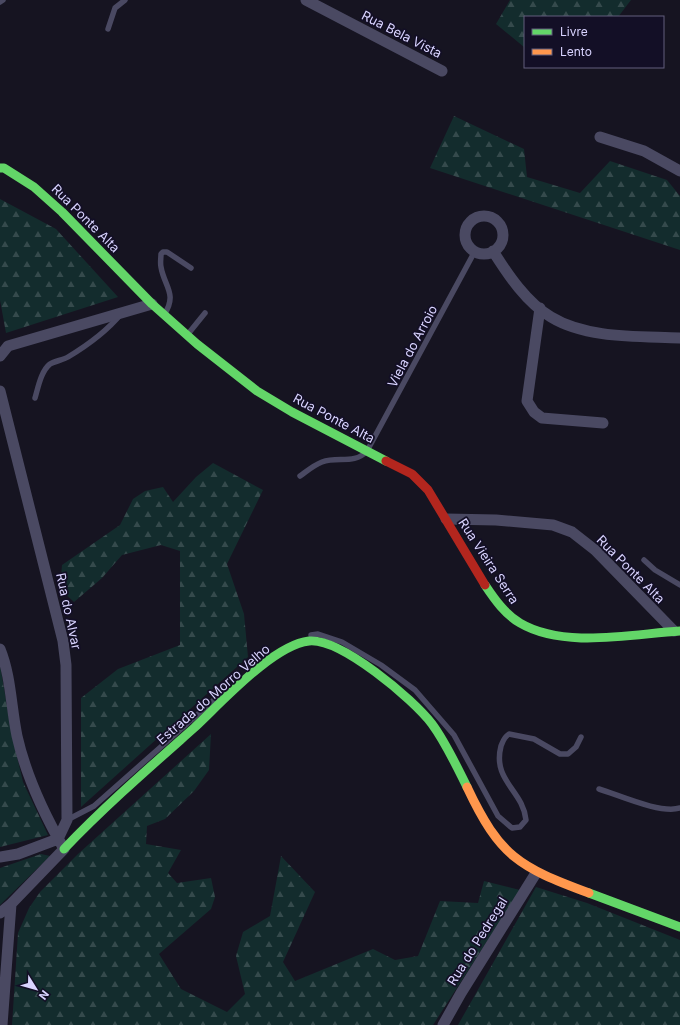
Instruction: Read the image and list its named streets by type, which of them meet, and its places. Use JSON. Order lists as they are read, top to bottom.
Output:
{
  "streets": {
    "street": [
      "Rua Bela Vista",
      "Rua Ponte Alta",
      "Rua Vieira Serra",
      "Rua do Alvar",
      "Estrada do Morro Velho",
      "Rua do Pedregal"
    ],
    "lane": ["Viela do Arroio"]
  },
  "crossings": [
    ["Rua Ponte Alta", "Viela do Arroio"],
    ["Rua Ponte Alta", "Rua Vieira Serra"],
    ["Estrada do Morro Velho", "Rua do Pedregal"]
  ],
  "legend": ["Livre", "Lento"],
  "north": "bottom right"
}
